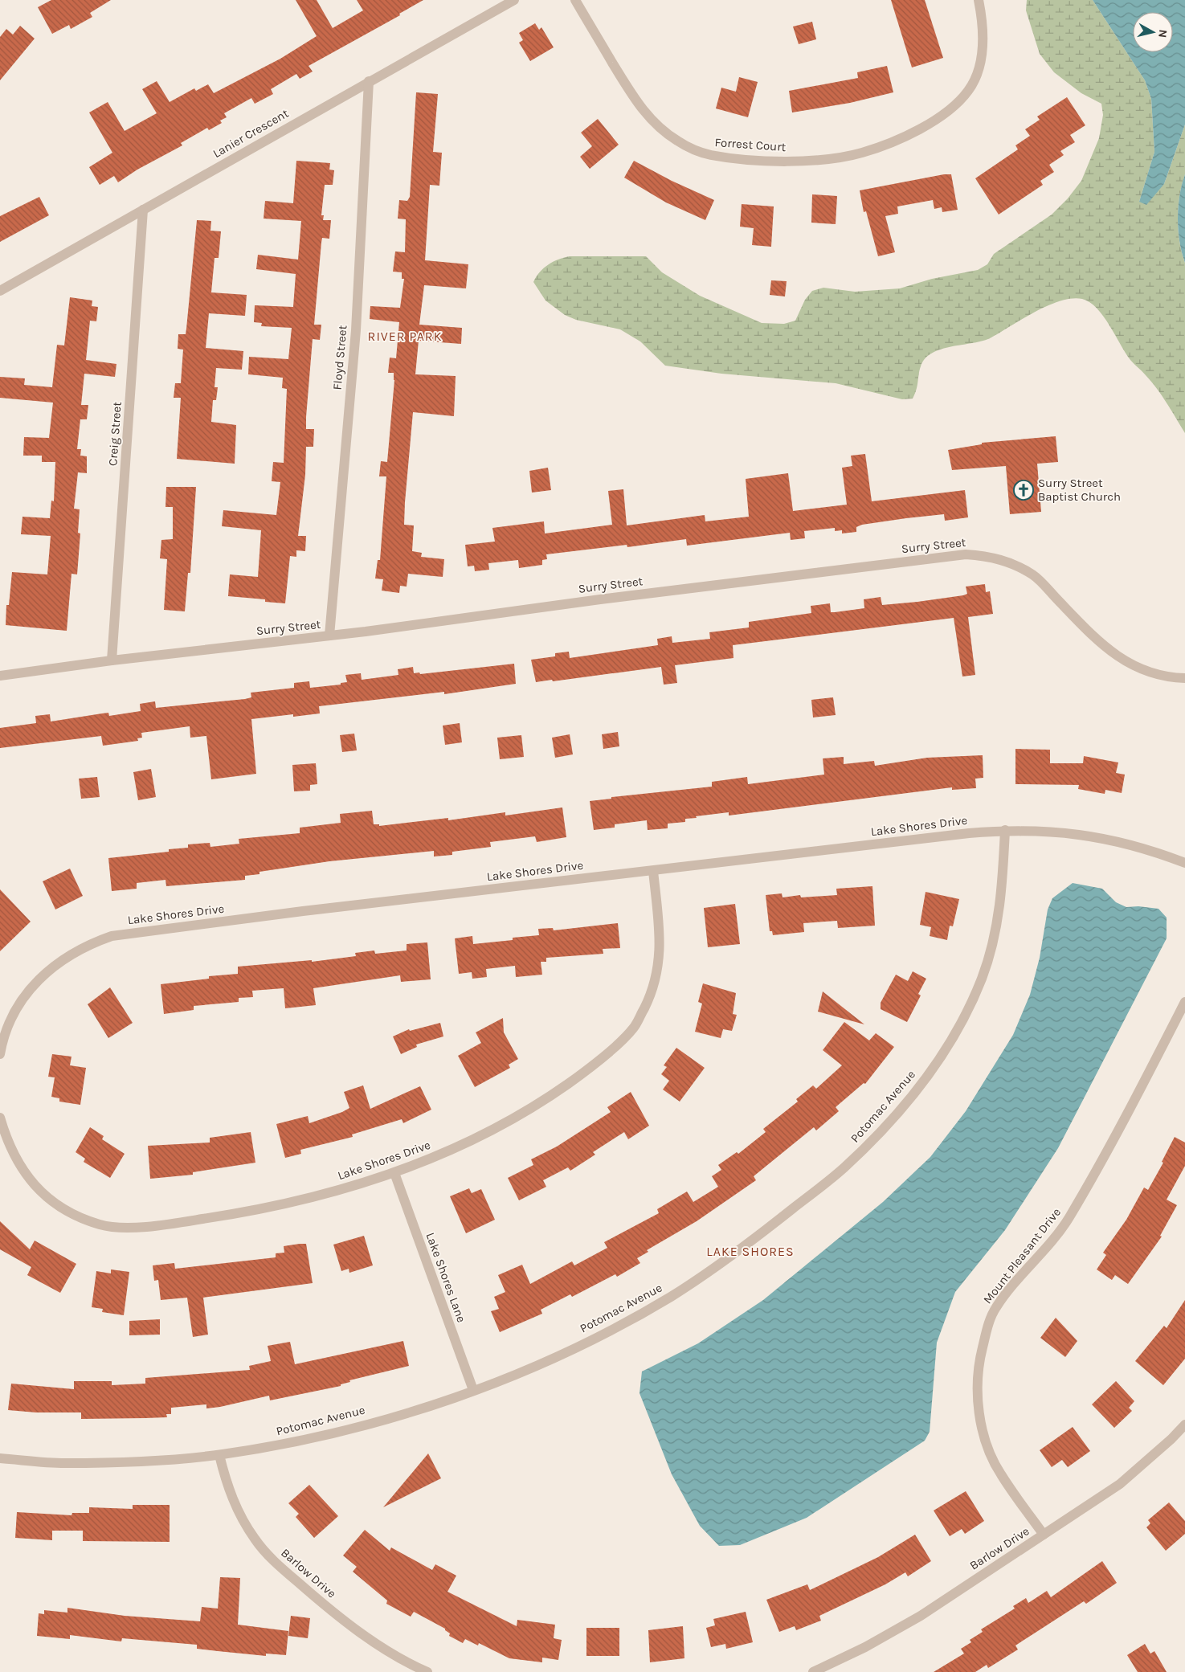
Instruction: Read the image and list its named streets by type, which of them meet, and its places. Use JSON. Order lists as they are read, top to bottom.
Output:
{
  "streets": {
    "street": [
      "Lanier Crescent",
      "Forrest Court",
      "Floyd Street",
      "Creig Street",
      "Surry Street",
      "Lake Shores Drive",
      "Potomac Avenue",
      "Mount Pleasant Drive",
      "Lake Shores Lane",
      "Barlow Drive"
    ]
  },
  "crossings": [
    ["Lanier Crescent", "Floyd Street"],
    ["Lanier Crescent", "Creig Street"],
    ["Floyd Street", "Surry Street"],
    ["Creig Street", "Surry Street"],
    ["Lake Shores Drive", "Potomac Avenue"],
    ["Lake Shores Drive", "Lake Shores Lane"],
    ["Potomac Avenue", "Lake Shores Lane"],
    ["Potomac Avenue", "Barlow Drive"],
    ["Mount Pleasant Drive", "Barlow Drive"]
  ],
  "districts": ["RIVER PARK", "LAKE SHORES"],
  "places": {
    "church": ["Surry Street Baptist Church"]
  },
  "north": "right"
}
